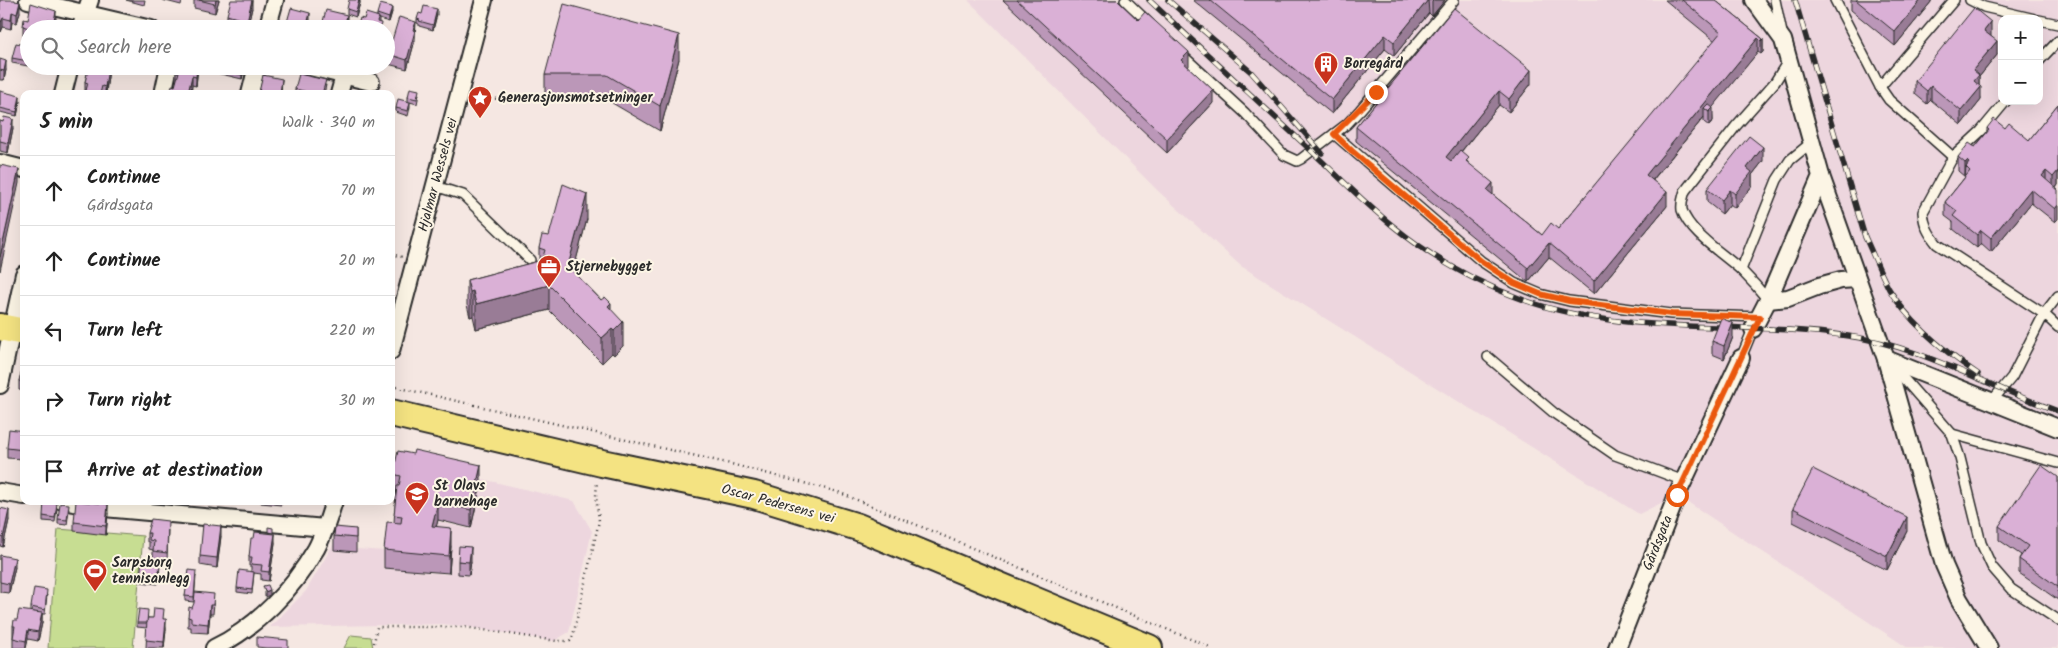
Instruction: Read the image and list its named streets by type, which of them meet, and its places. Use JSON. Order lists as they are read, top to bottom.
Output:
{
  "streets": {
    "main road": ["Oscar Pedersens vei"],
    "street": ["Hjalmar Wessels vei", "Gårdsgata"]
  },
  "places": {
    "building": ["Borregård"],
    "place": ["Generasjonsmotsetninger"],
    "office": ["Stjernebygget"],
    "school or university": ["St Olavs barnehage"],
    "sports": ["Sarpsborg tennisanlegg"]
  },
  "page": {
    "map_buttons": ["+", "−"],
    "search": "Search here",
    "heading": ["5 min", "Walk · 340 m"],
    "list": [
      ["Continue", "Gårdsgata", "70 m"],
      ["Continue", "20 m"],
      ["Turn left", "220 m"],
      ["Turn right", "30 m"],
      "Arrive at destination"
    ]
  }
}
